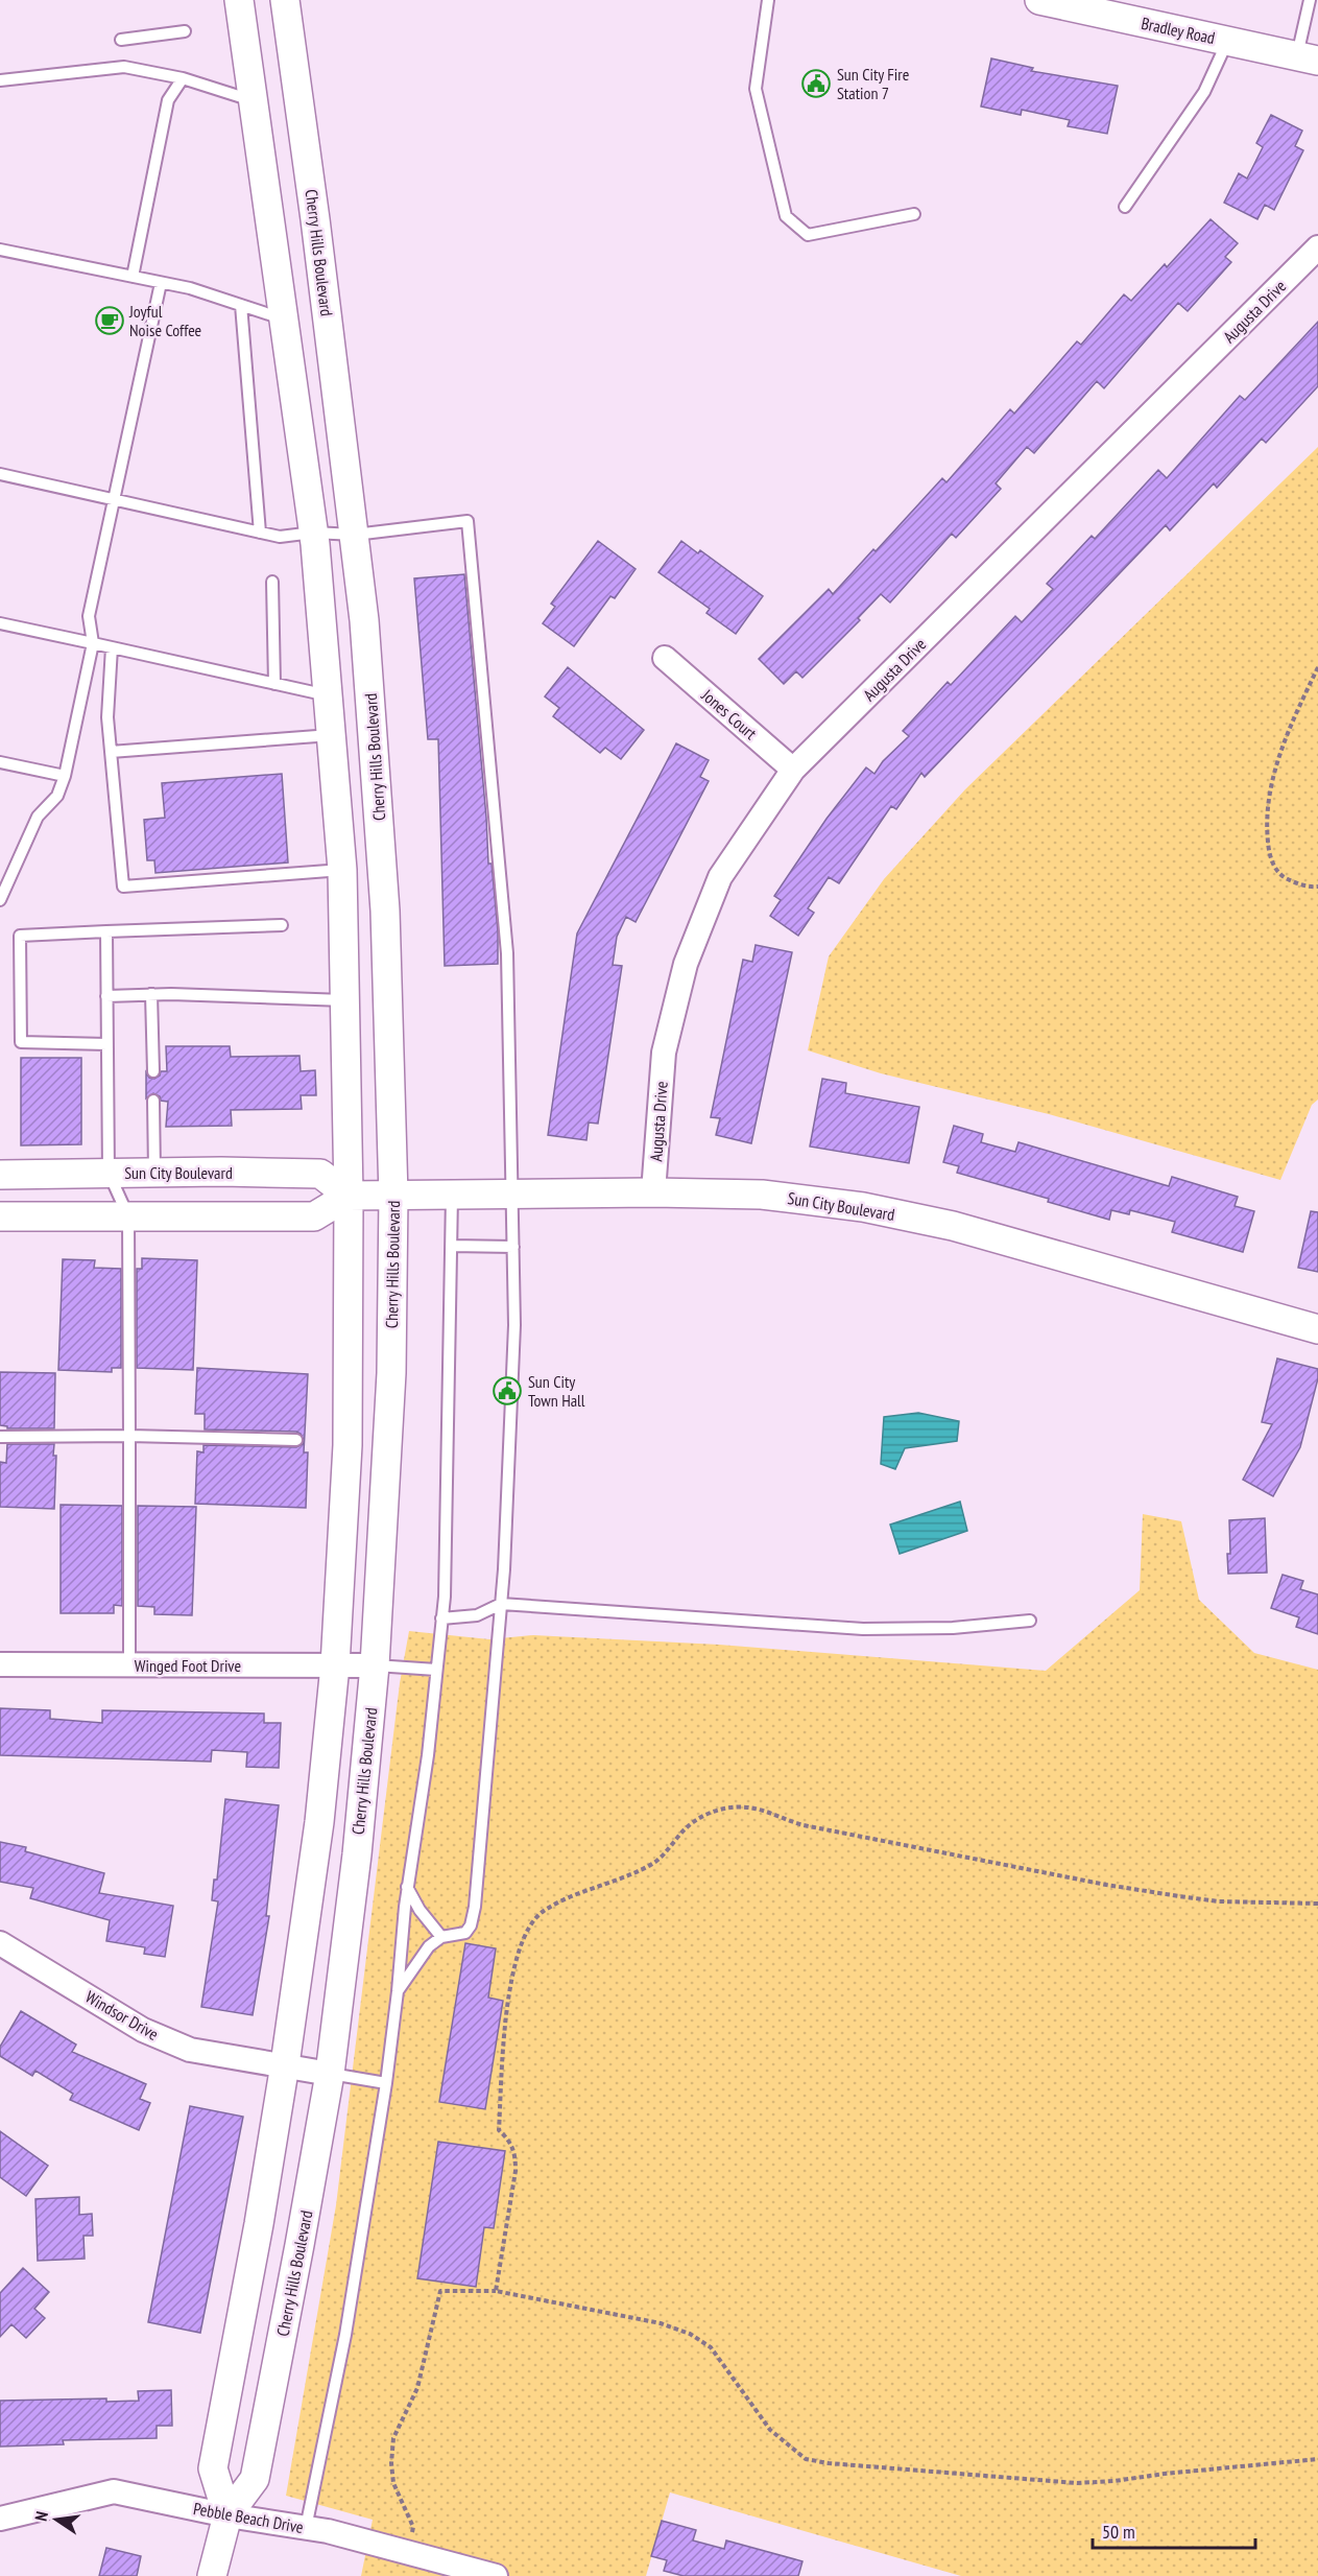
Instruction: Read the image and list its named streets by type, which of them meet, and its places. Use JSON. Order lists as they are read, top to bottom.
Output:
{
  "streets": {
    "street": [
      "Bradley Road",
      "Cherry Hills Boulevard",
      "Augusta Drive",
      "Jones Court",
      "Sun City Boulevard",
      "Winged Foot Drive",
      "Windsor Drive",
      "Pebble Beach Drive"
    ]
  },
  "crossings": [
    ["Cherry Hills Boulevard", "Sun City Boulevard"],
    ["Cherry Hills Boulevard", "Winged Foot Drive"],
    ["Cherry Hills Boulevard", "Windsor Drive"],
    ["Cherry Hills Boulevard", "Pebble Beach Drive"],
    ["Augusta Drive", "Jones Court"],
    ["Augusta Drive", "Sun City Boulevard"]
  ],
  "places": {
    "public building": ["Sun City Fire Station 7", "Sun City Town Hall"],
    "cafe": ["Joyful Noise Coffee"]
  },
  "scale_bar": "50 m",
  "north": "left"
}
